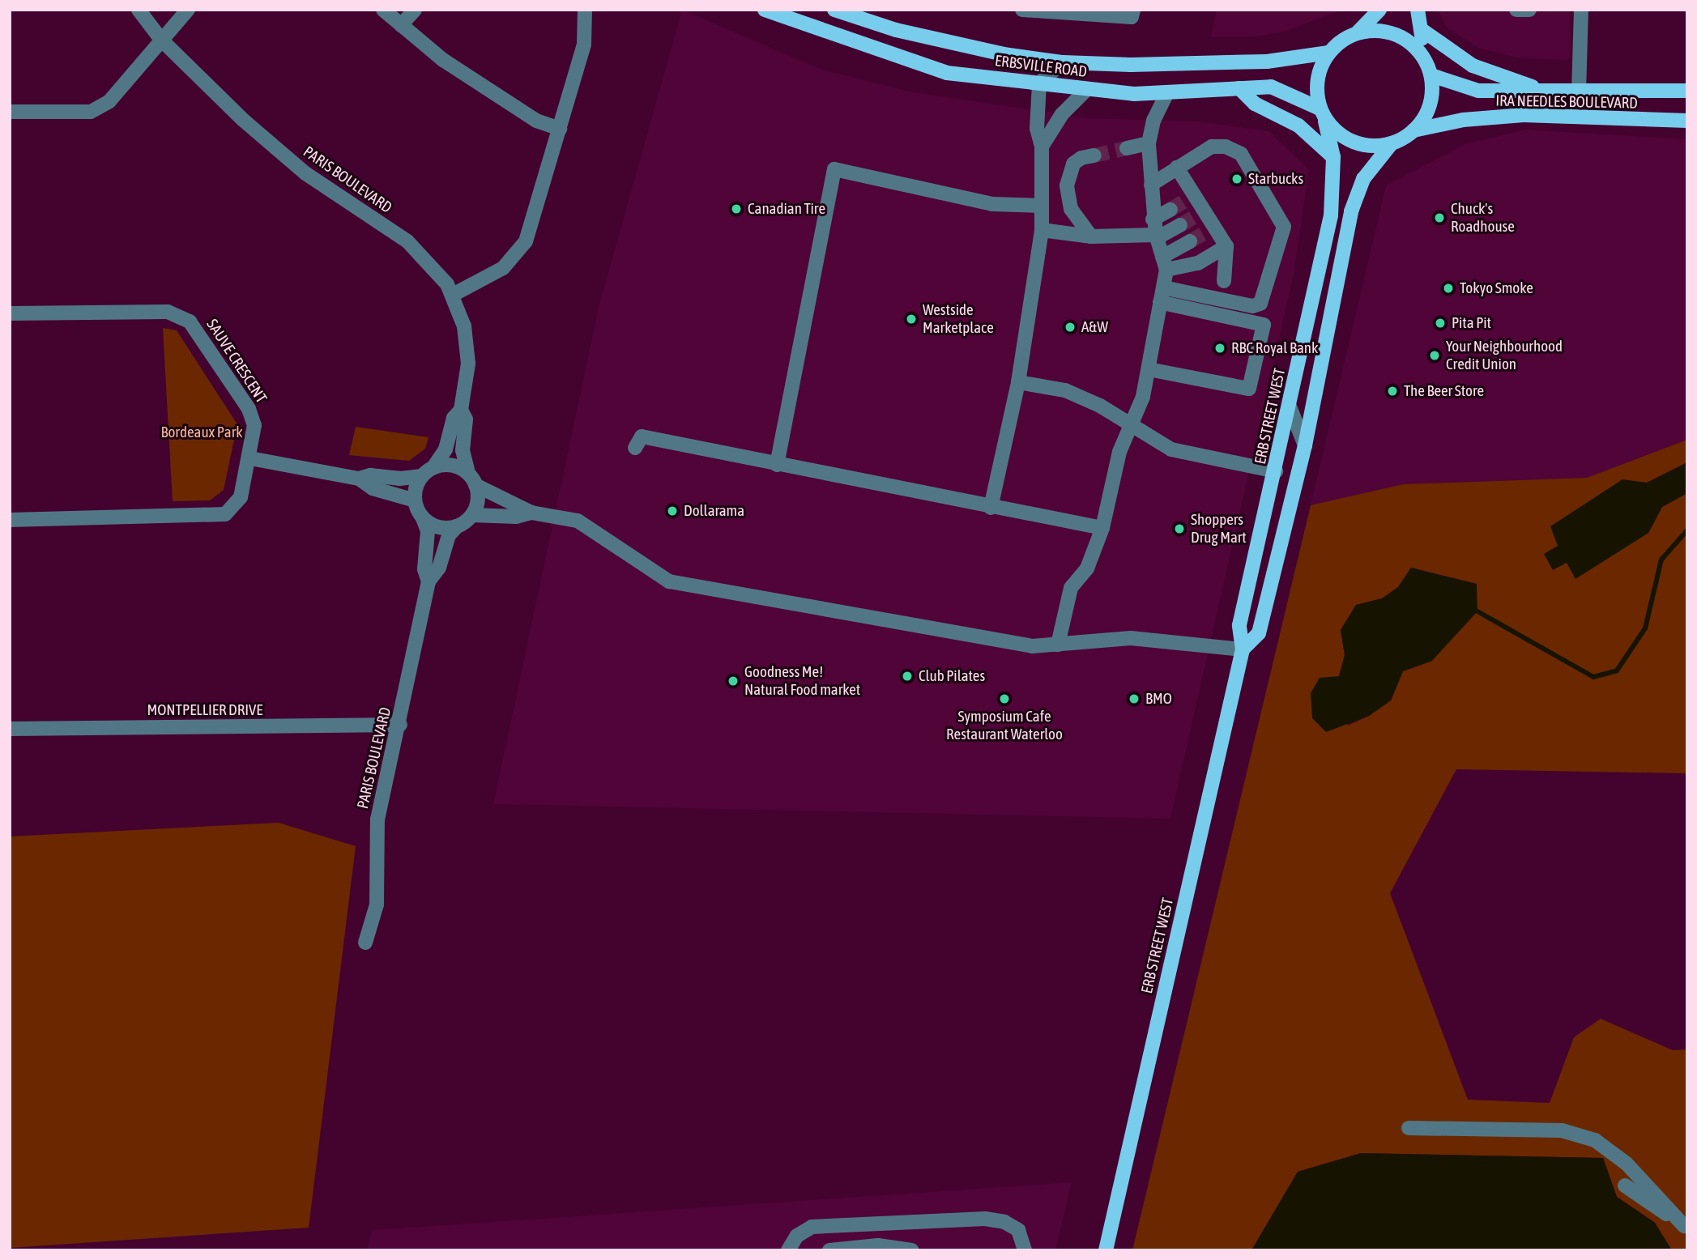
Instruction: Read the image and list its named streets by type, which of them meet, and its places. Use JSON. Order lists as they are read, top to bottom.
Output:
{
  "streets": {
    "main road": ["ERBSVILLE ROAD", "IRA NEEDLES BOULEVARD", "ERB STREET WEST"],
    "street": ["PARIS BOULEVARD", "SAUVE CRESCENT", "MONTPELLIER DRIVE"]
  },
  "crossings": [
    ["ERBSVILLE ROAD", "IRA NEEDLES BOULEVARD"],
    ["ERBSVILLE ROAD", "ERB STREET WEST"],
    ["IRA NEEDLES BOULEVARD", "ERB STREET WEST"],
    ["PARIS BOULEVARD", "MONTPELLIER DRIVE"]
  ],
  "parks": ["Bordeaux Park"],
  "places": [
    "Starbucks",
    "Canadian Tire",
    "Chuck's Roadhouse",
    "Tokyo Smoke",
    "Westside Marketplace",
    "Pita Pit",
    "A&W",
    "RBC Royal Bank",
    "Your Neighbourhood Credit Union",
    "The Beer Store",
    "Dollarama",
    "Shoppers Drug Mart",
    "Club Pilates",
    "Goodness Me! Natural Food market",
    "Symposium Cafe Restaurant Waterloo",
    "BMO"
  ]
}
